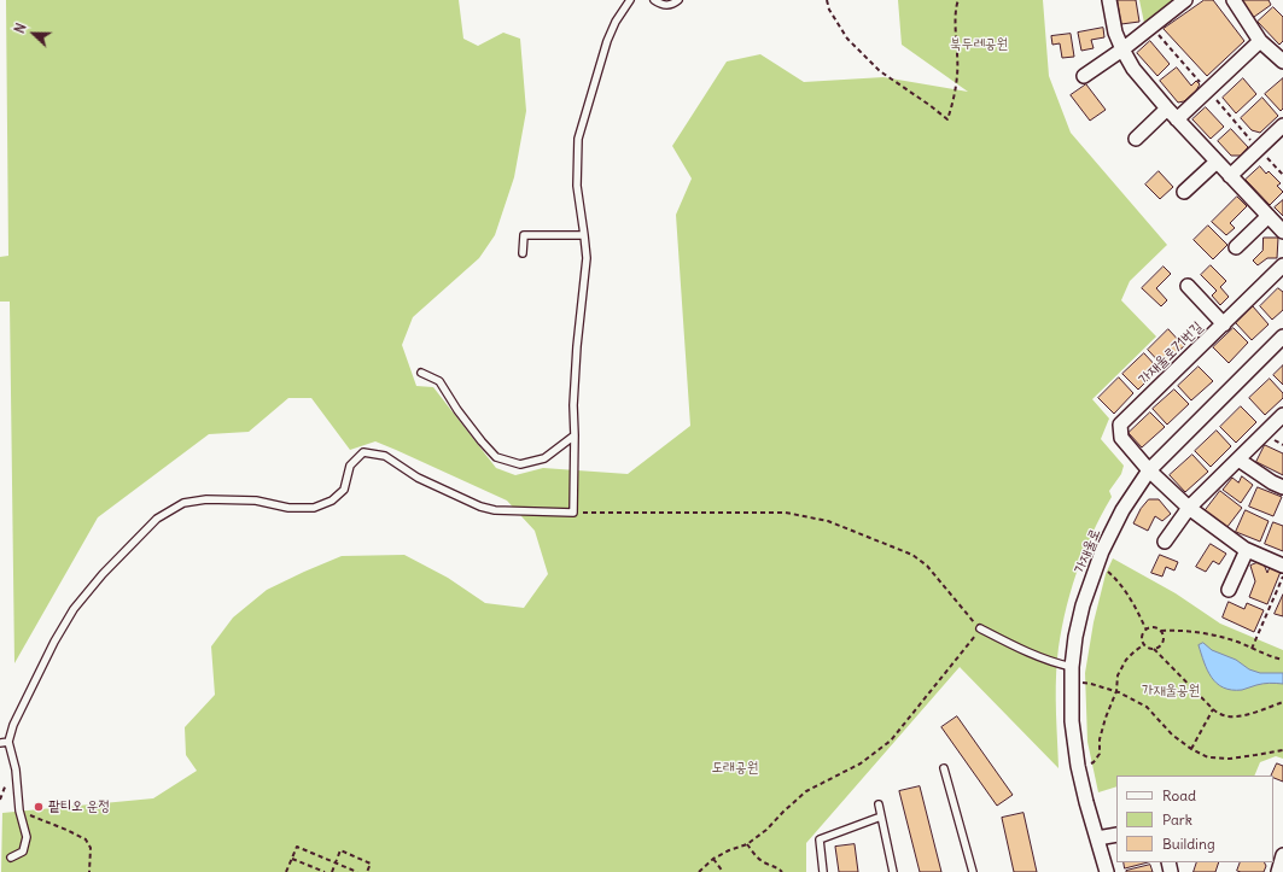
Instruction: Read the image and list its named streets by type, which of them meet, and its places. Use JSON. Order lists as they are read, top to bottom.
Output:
{
  "streets": {
    "street": ["가재울로71번길", "가재울로"]
  },
  "crossings": [
    ["가재울로71번길", "가재울로"]
  ],
  "parks": ["북두레공원", "가재울공원", "도래공원"],
  "places": ["팥티오 운정"],
  "legend": ["Road", "Park", "Building"],
  "north": "left"
}
